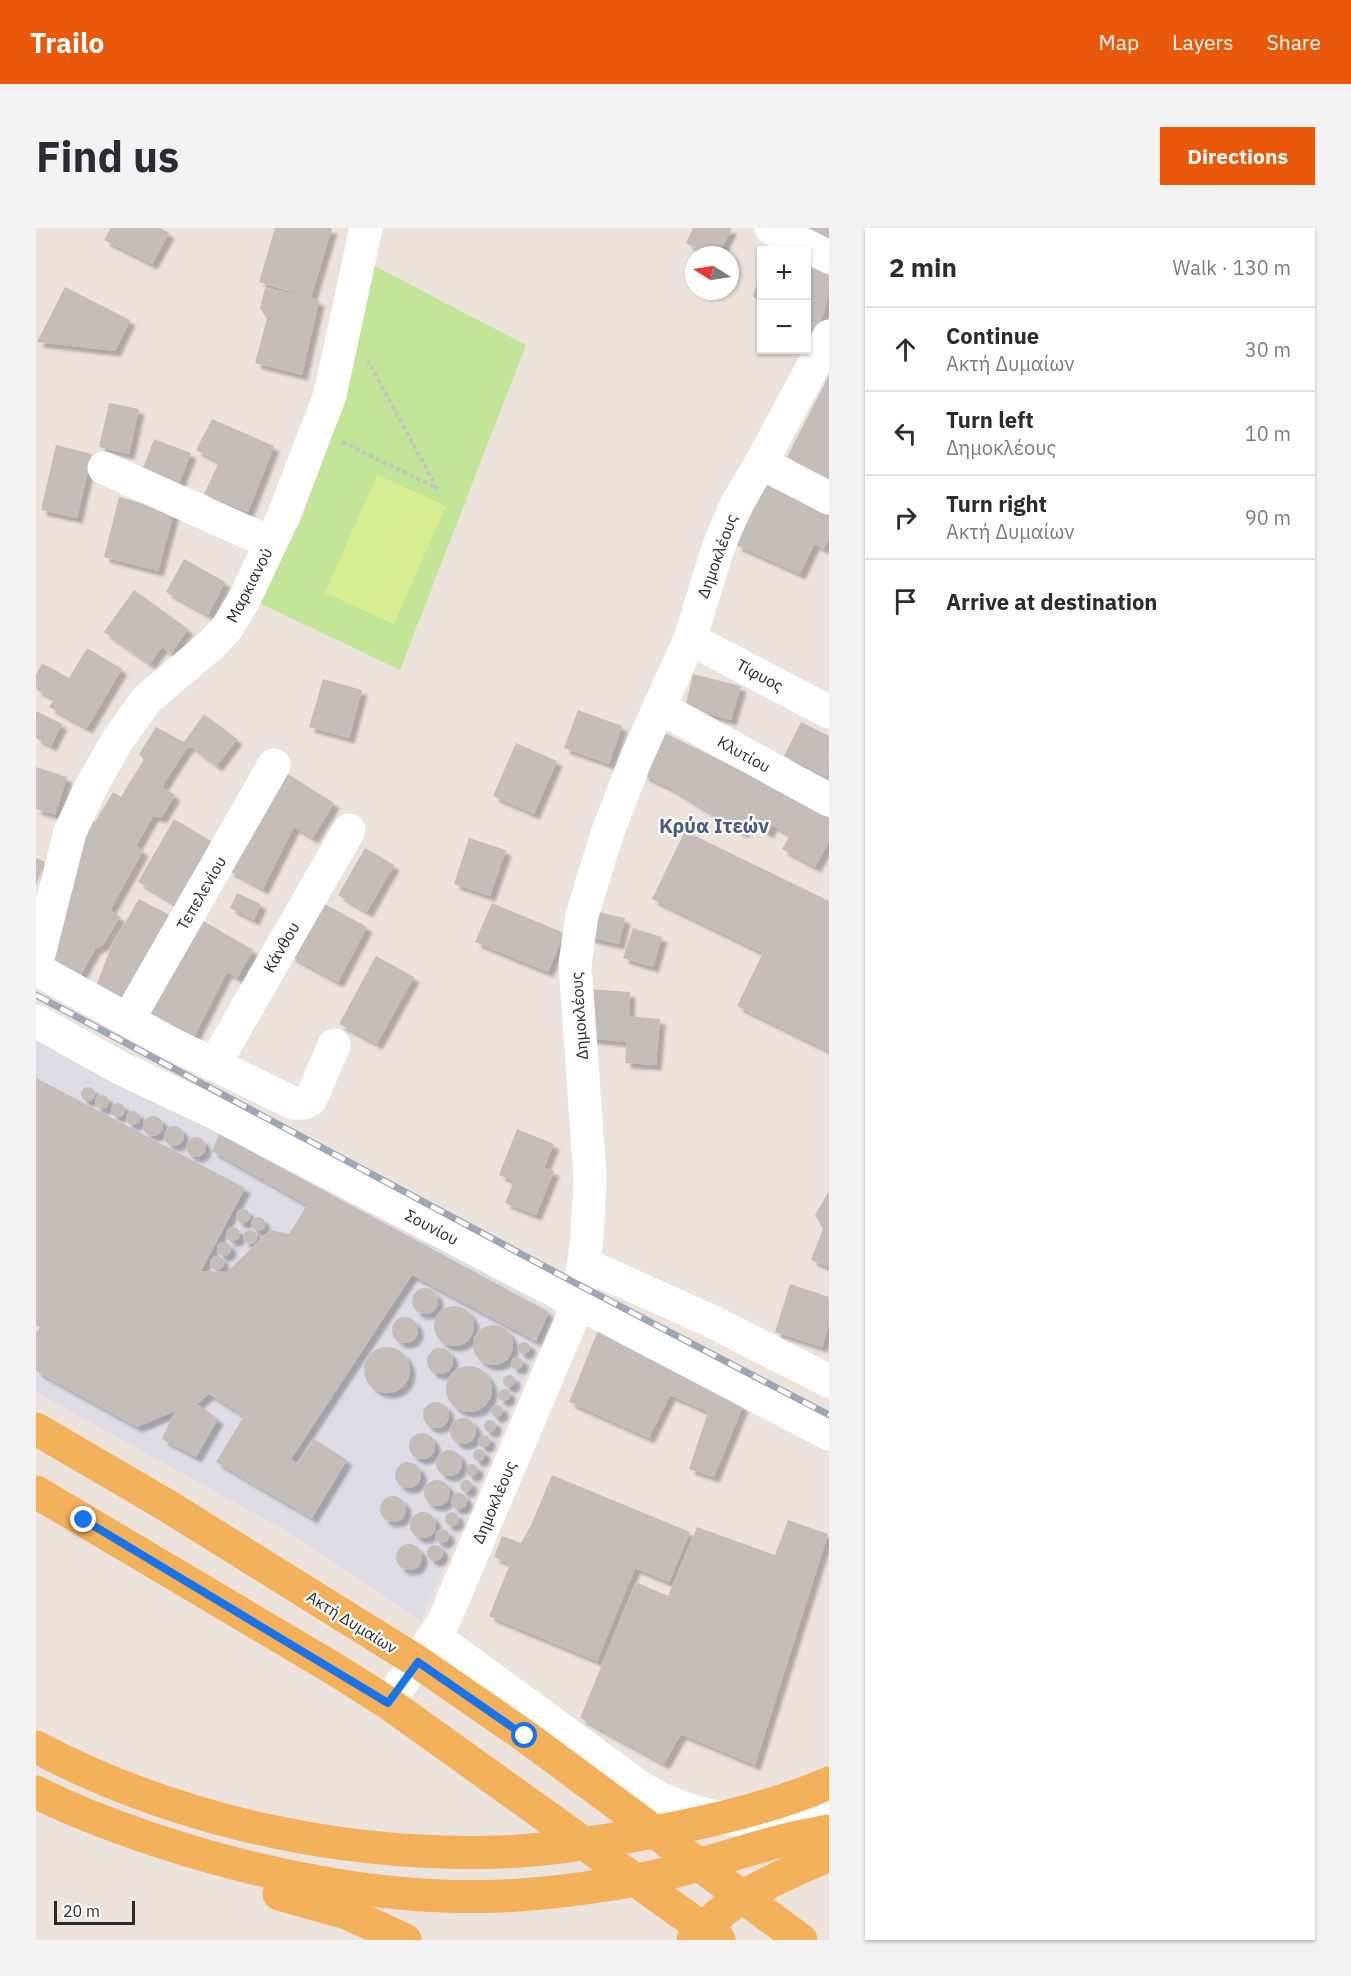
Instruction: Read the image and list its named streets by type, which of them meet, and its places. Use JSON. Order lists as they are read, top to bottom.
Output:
{
  "streets": {
    "main road": ["Ακτή Δυμαίων"],
    "street": [
      "Δημοκλέους",
      "Μαρκιανού",
      "Τίφυος",
      "Κλυτίου",
      "Τεπελενίου",
      "Κάνθου",
      "Σουνίου"
    ]
  },
  "crossings": [
    ["Δημοκλέους", "Τίφυος"],
    ["Δημοκλέους", "Κλυτίου"],
    ["Δημοκλέους", "Σουνίου"],
    ["Δημοκλέους", "Ακτή Δυμαίων"]
  ],
  "districts": ["Κρύα Ιτεών"],
  "scale_bar": "20 m",
  "north": "left",
  "page": {
    "header": "Trailo",
    "nav": ["Map", "Layers", "Share"],
    "buttons": "Directions",
    "title": "Find us",
    "heading": ["2 min", "Walk · 130 m"],
    "map_buttons": ["+", "−"],
    "list": [
      ["Continue", "Ακτή Δυμαίων", "30 m"],
      ["Turn left", "Δημοκλέους", "10 m"],
      ["Turn right", "Ακτή Δυμαίων", "90 m"],
      "Arrive at destination"
    ],
    "scale": "20 m"
  }
}
